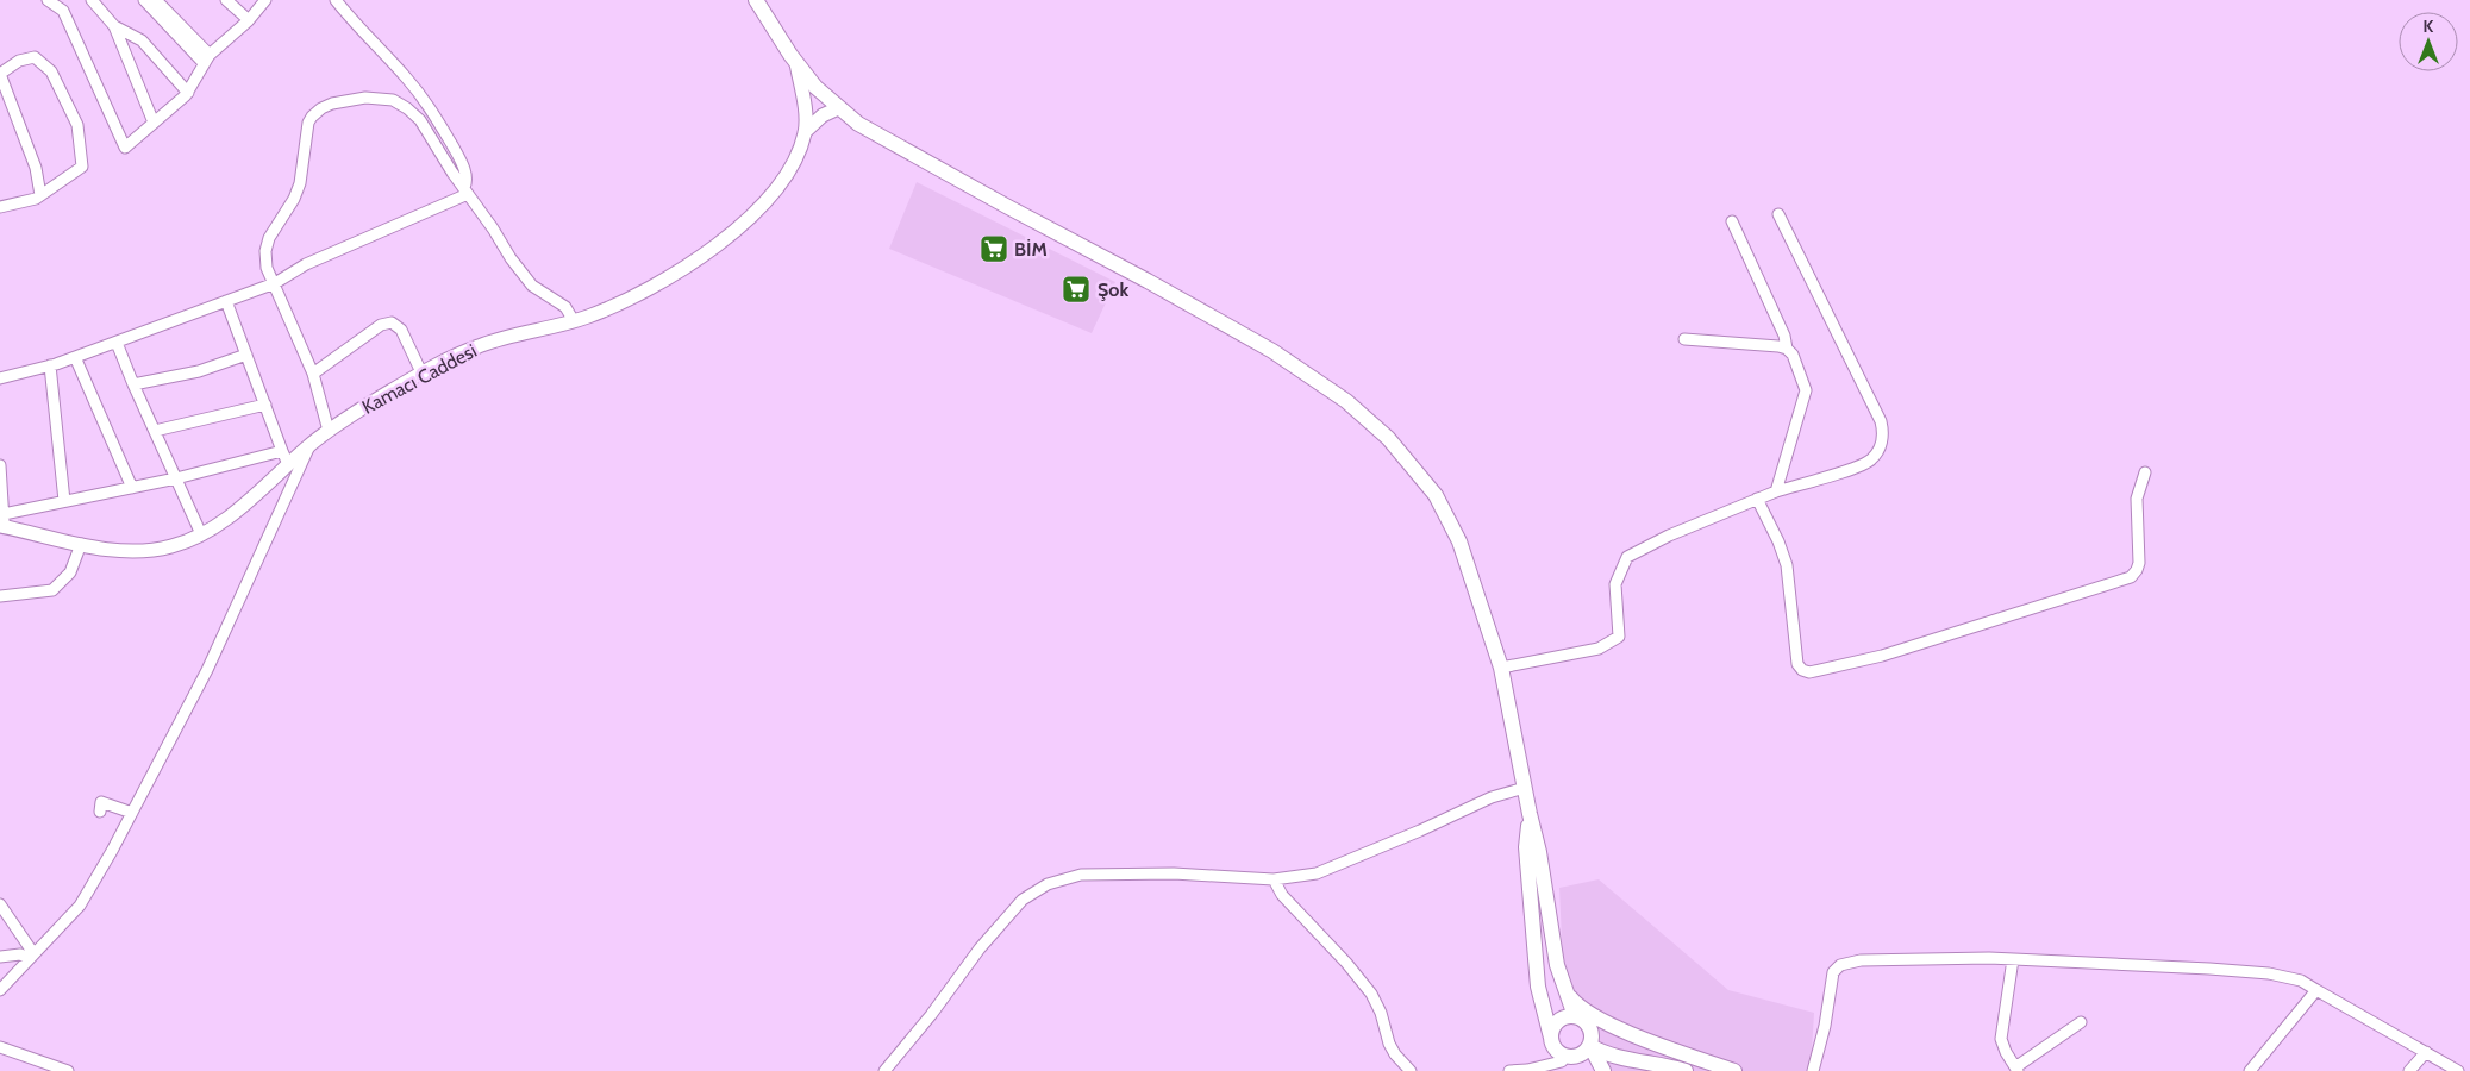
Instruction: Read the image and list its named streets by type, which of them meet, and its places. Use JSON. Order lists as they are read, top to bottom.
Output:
{
  "streets": {
    "street": ["Kamacı Caddesi"]
  },
  "places": {
    "supermarket": ["BİM", "Şok"]
  },
  "north": "top"
}
